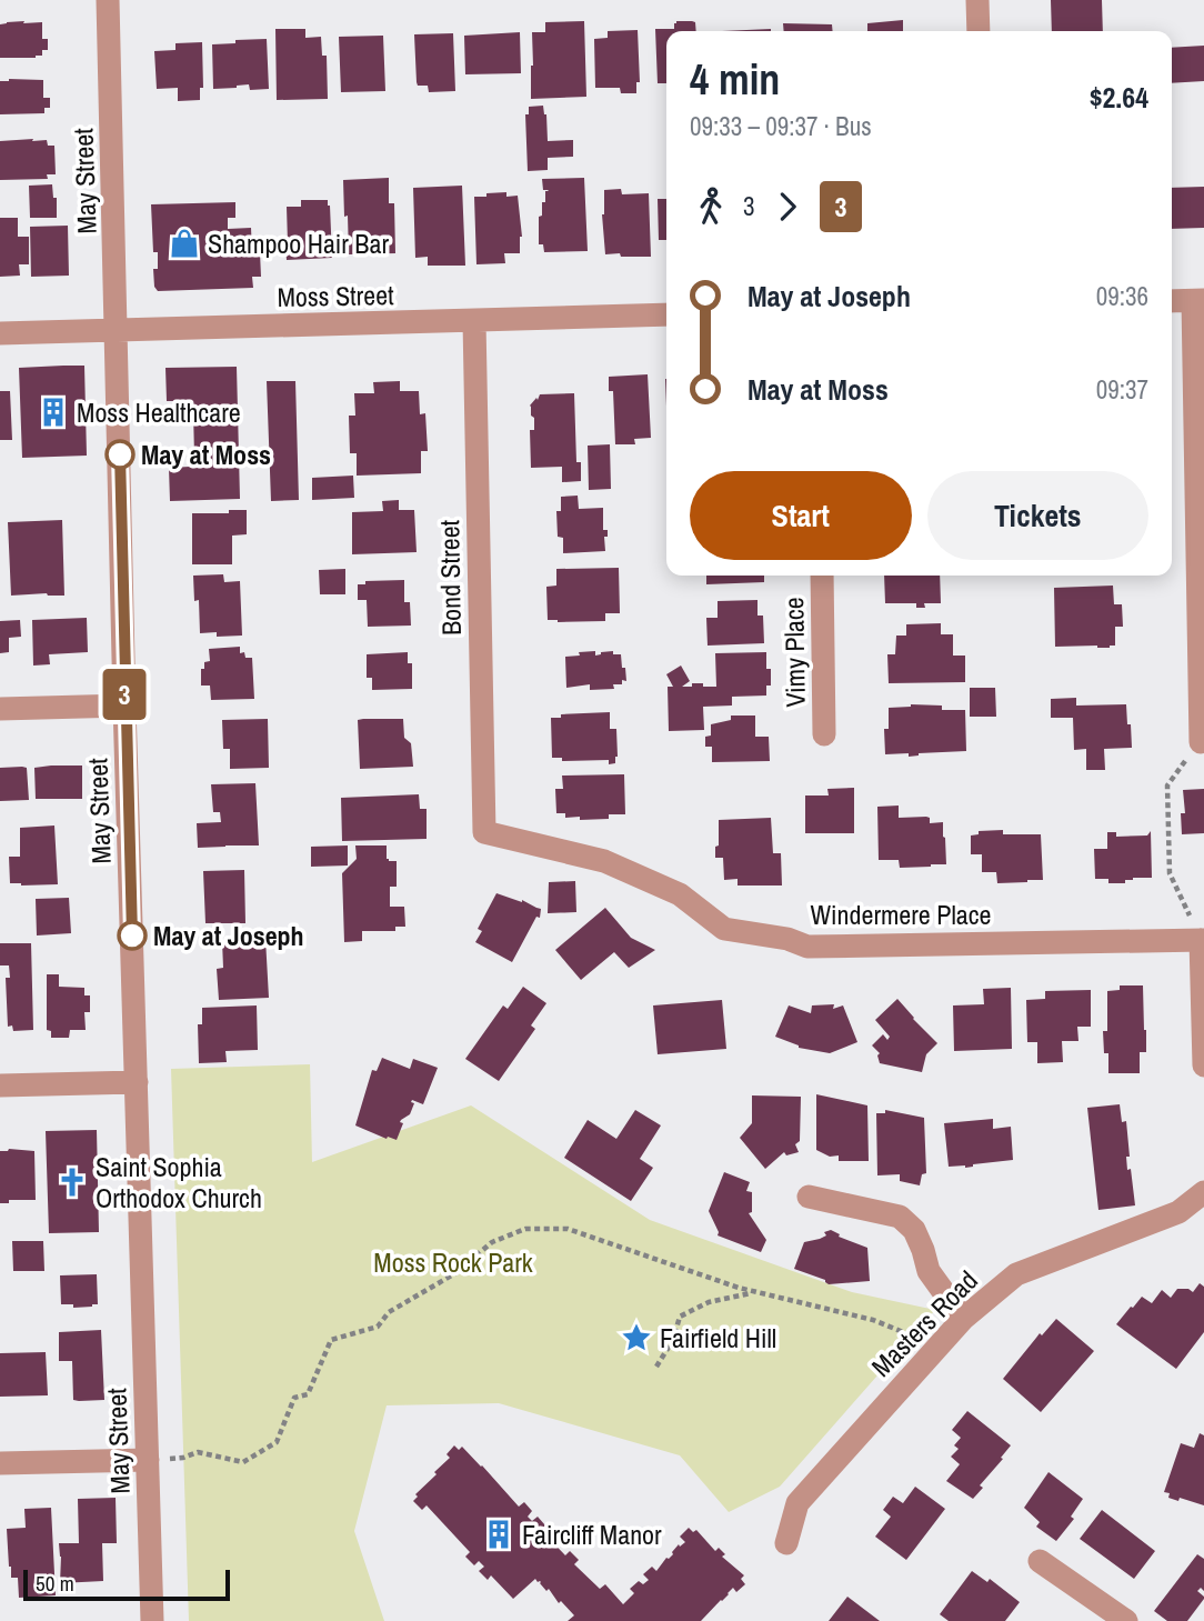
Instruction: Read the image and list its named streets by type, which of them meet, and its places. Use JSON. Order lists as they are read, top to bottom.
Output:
{
  "streets": {
    "street": [
      "May Street",
      "Moss Street",
      "Bond Street",
      "Vimy Place",
      "Windermere Place",
      "Masters Road"
    ]
  },
  "crossings": [
    ["May Street", "Moss Street"],
    ["Moss Street", "Bond Street"],
    ["Bond Street", "Windermere Place"]
  ],
  "parks": ["Moss Rock Park"],
  "places": {
    "shop": ["Shampoo Hair Bar"],
    "building": ["Moss Healthcare", "Faircliff Manor"],
    "other": ["May at Moss", "May at Joseph"],
    "church": ["Saint Sophia Orthodox Church"],
    "place": ["Fairfield Hill"]
  },
  "lines": ["bus line 3"],
  "scale_bar": "50 m",
  "page": {
    "on_map": "3",
    "heading": ["4 min", "09:33 – 09:37 · Bus", "$2.64"],
    "legs": ["3", "3"],
    "list": [
      {
        "name": "May at Joseph",
        "value": "09:36"
      },
      {
        "name": "May at Moss",
        "value": "09:37"
      }
    ],
    "buttons": ["Start", "Tickets"],
    "scale": "50 m"
  }
}
